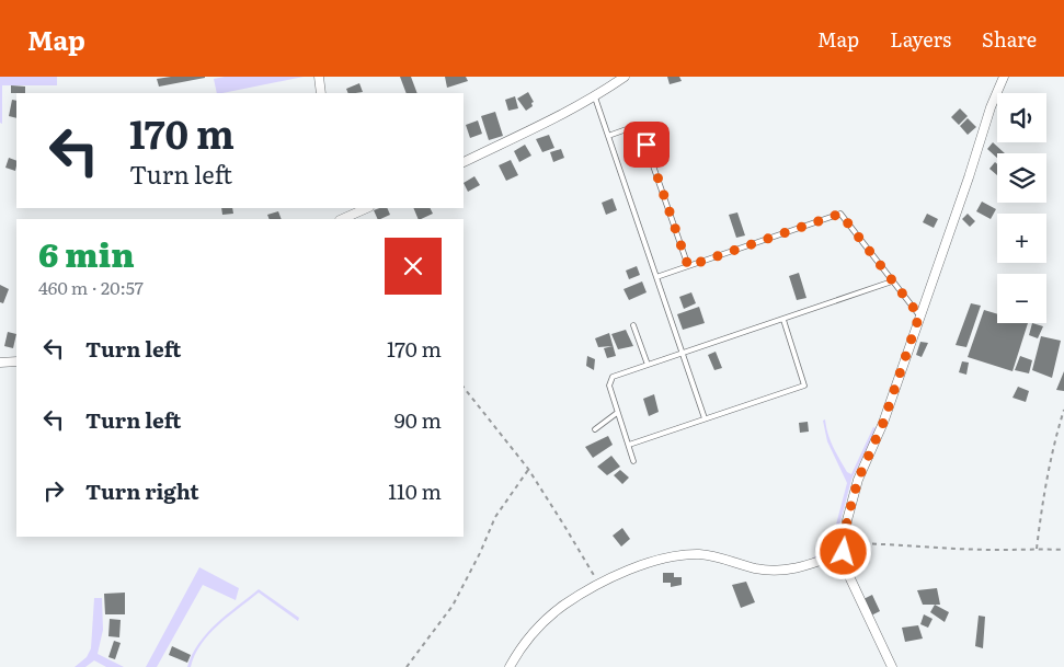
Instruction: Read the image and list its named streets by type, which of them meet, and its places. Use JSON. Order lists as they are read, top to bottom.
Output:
{
  "page": {
    "header": "Map",
    "nav": ["Map", "Layers", "Share"],
    "map_buttons": ["+", "−"],
    "turn": ["170 m", "Turn left"],
    "heading": ["6 min", "460 m · 20:57"],
    "list": [
      {
        "name": "Turn left",
        "value": "170 m"
      },
      {
        "name": "Turn left",
        "value": "90 m"
      },
      {
        "name": "Turn right",
        "value": "110 m"
      }
    ]
  }
}
